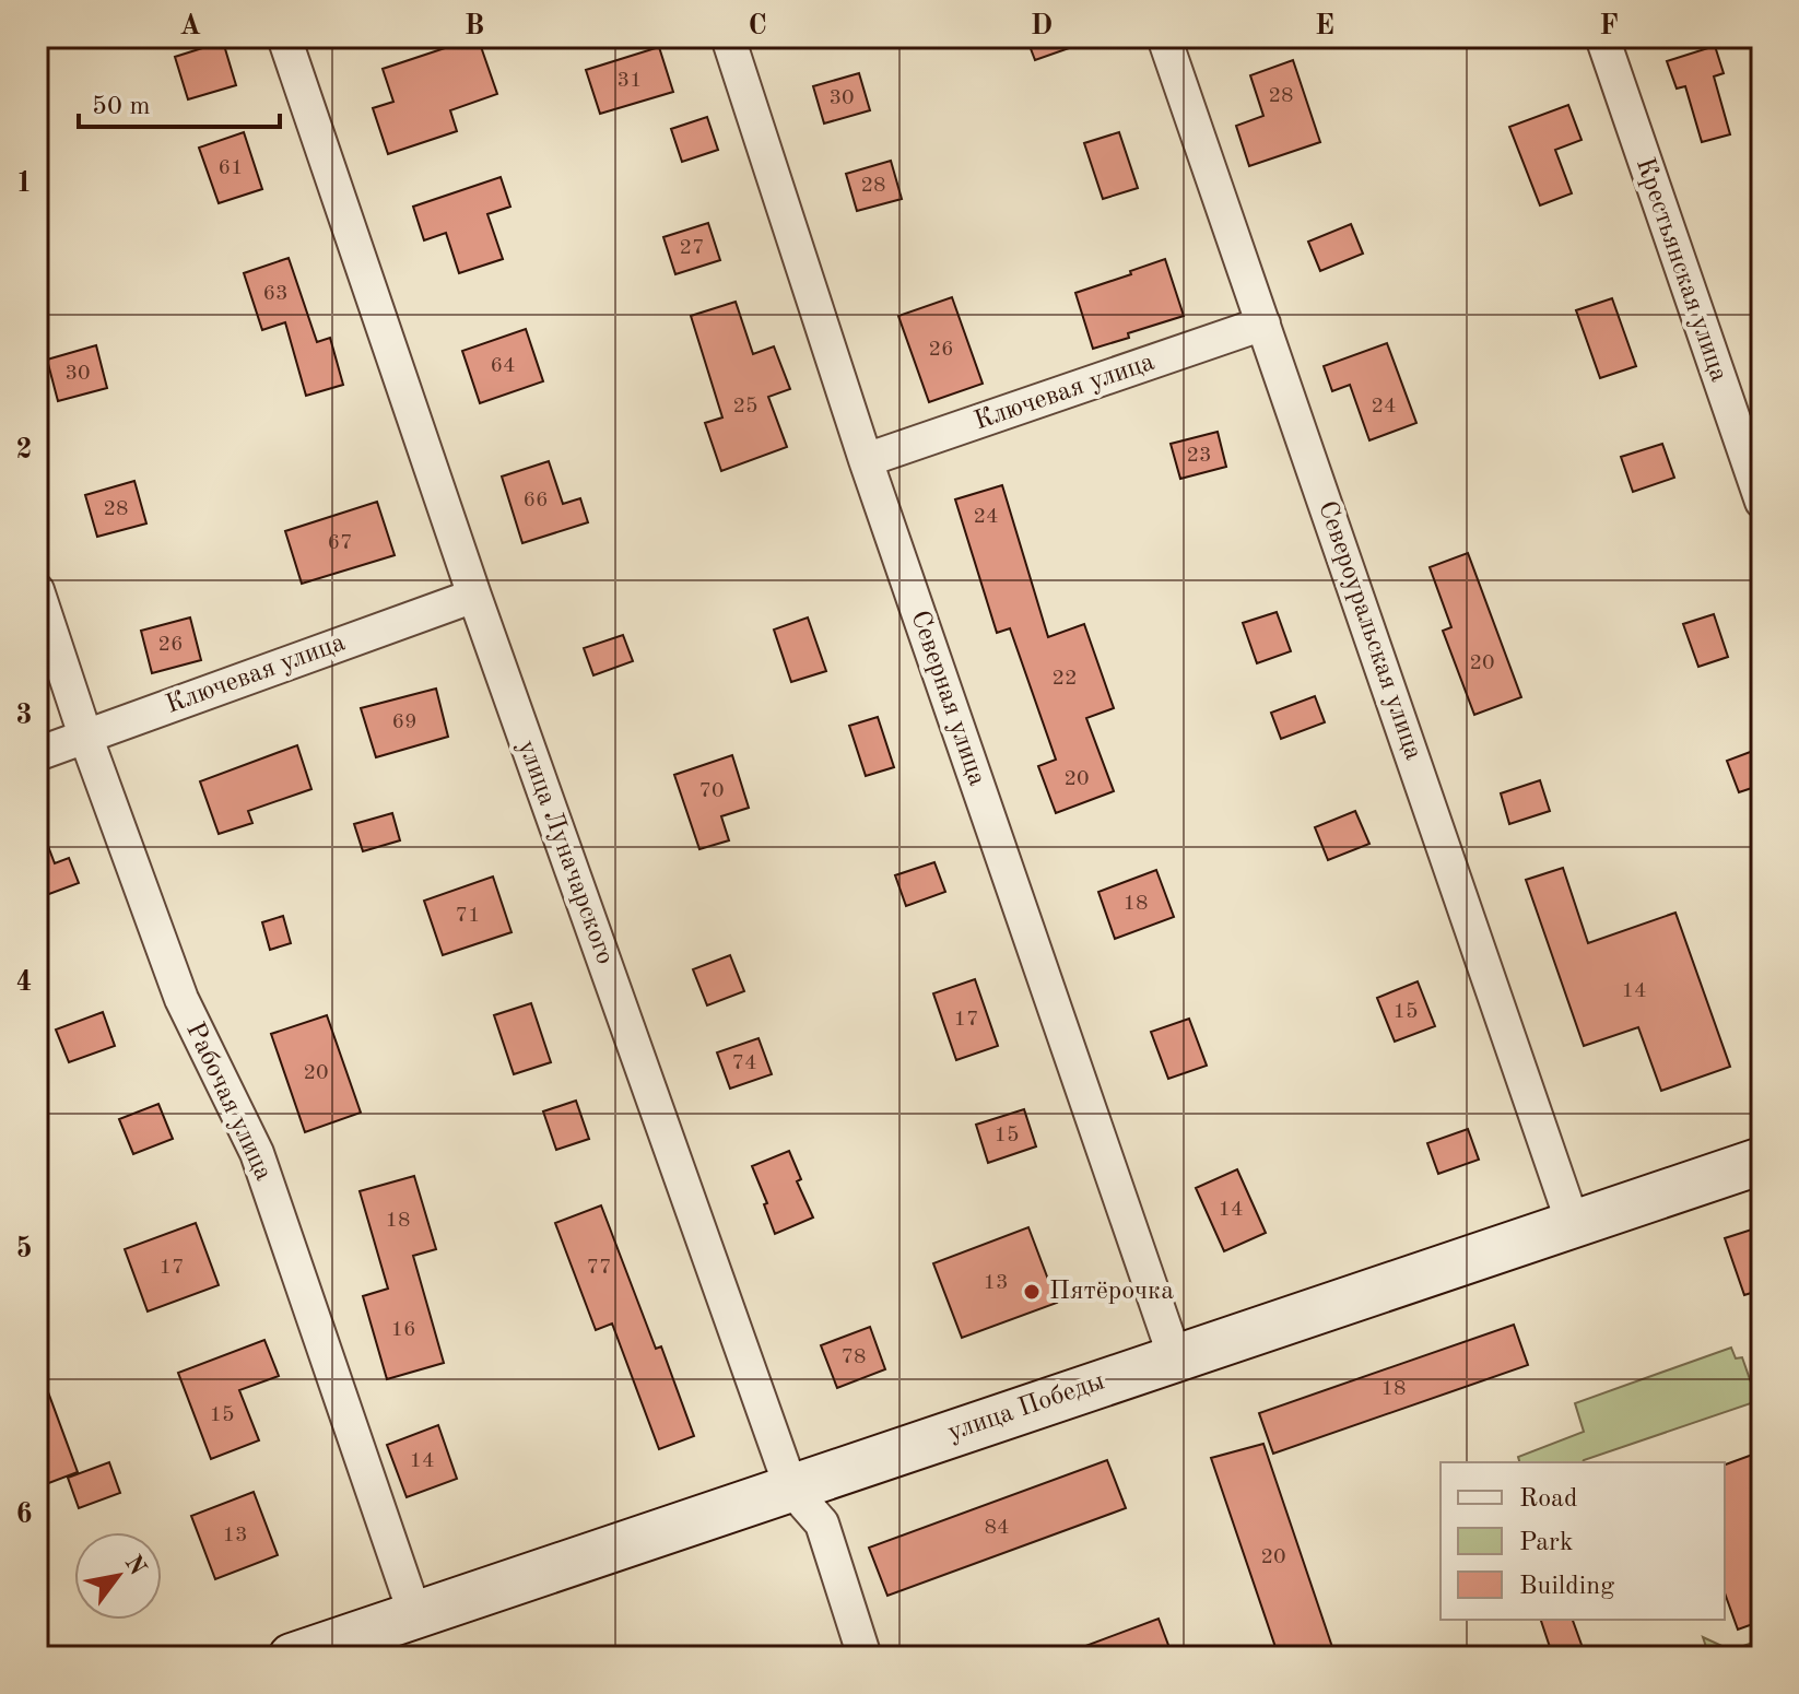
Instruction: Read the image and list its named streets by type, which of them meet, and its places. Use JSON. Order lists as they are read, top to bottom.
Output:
{
  "streets": {
    "main road": ["улица Победы"],
    "street": [
      "Крестьянская улица",
      "Ключевая улица",
      "Североуральская улица",
      "Северная улица",
      "улица Луначарского",
      "Рабочая улица"
    ]
  },
  "crossings": [
    ["Ключевая улица", "Североуральская улица"],
    ["Ключевая улица", "Северная улица"],
    ["Ключевая улица", "улица Луначарского"],
    ["Ключевая улица", "Рабочая улица"],
    ["Североуральская улица", "улица Победы"],
    ["Северная улица", "улица Победы"],
    ["улица Луначарского", "улица Победы"],
    ["Рабочая улица", "улица Победы"]
  ],
  "places": ["Пятёрочка"],
  "house_numbers": [
    "31",
    "28",
    "30",
    "61",
    "28",
    "27",
    "63",
    "26",
    "64",
    "30",
    "25",
    "24",
    "23",
    "66",
    "28",
    "24",
    "67",
    "26",
    "20",
    "22",
    "69",
    "20",
    "70",
    "18",
    "71",
    "14",
    "15",
    "17",
    "74",
    "20",
    "15",
    "14",
    "18",
    "17",
    "77",
    "13",
    "16",
    "78",
    "18",
    "15",
    "14",
    "84",
    "13",
    "20"
  ],
  "legend": ["Road", "Park", "Building"],
  "scale_bar": "50 m",
  "north": "top right",
  "grid": {
    "columns": [
      "A",
      "B",
      "C",
      "D",
      "E",
      "F"
    ],
    "rows": [
      "1",
      "2",
      "3",
      "4",
      "5",
      "6"
    ]
  }
}
